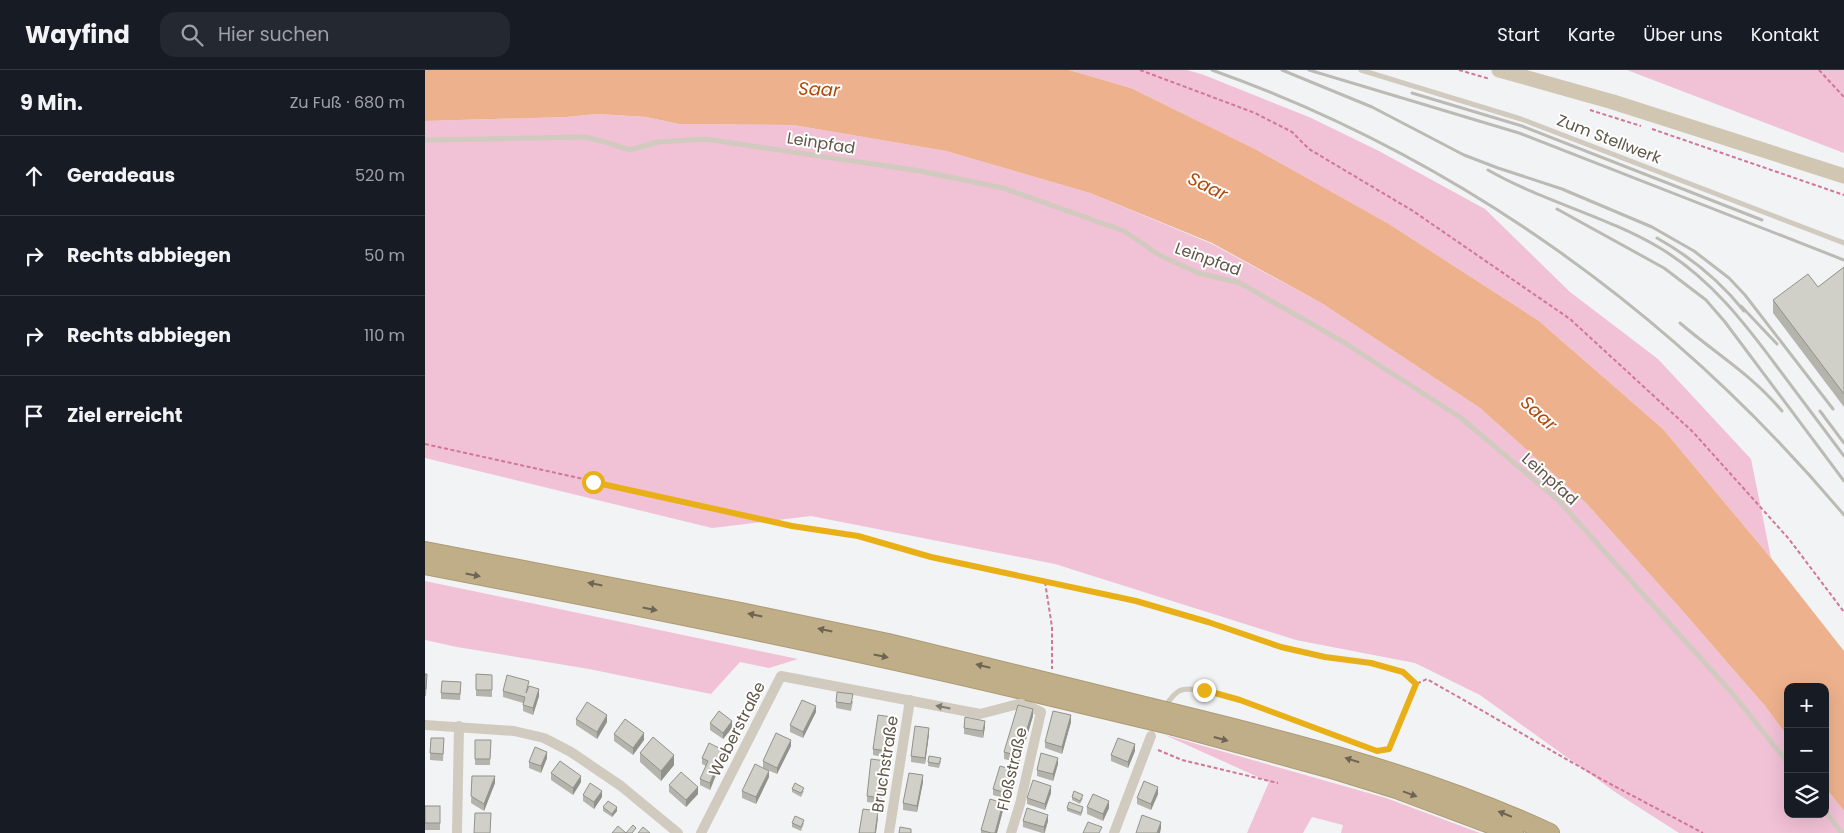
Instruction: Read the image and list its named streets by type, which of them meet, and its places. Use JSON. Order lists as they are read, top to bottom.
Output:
{
  "streets": {
    "street": ["Weberstraße", "Bruchstraße", "Floßstraße"],
    "lane": ["Zum Stellwerk", "Leinpfad"]
  },
  "crossings": [
    ["Weberstraße", "Bruchstraße"],
    ["Weberstraße", "Floßstraße"],
    ["Bruchstraße", "Floßstraße"]
  ],
  "water": ["Saar"],
  "page": {
    "header": "Wayfind",
    "search": "Hier suchen",
    "nav": [
      "Start",
      "Karte",
      "Über uns",
      "Kontakt"
    ],
    "heading": ["9 Min.", "Zu Fuß · 680 m"],
    "list": [
      ["Geradeaus", "520 m"],
      ["Rechts abbiegen", "50 m"],
      ["Rechts abbiegen", "110 m"],
      "Ziel erreicht"
    ],
    "map_buttons": ["+", "−"]
  }
}
